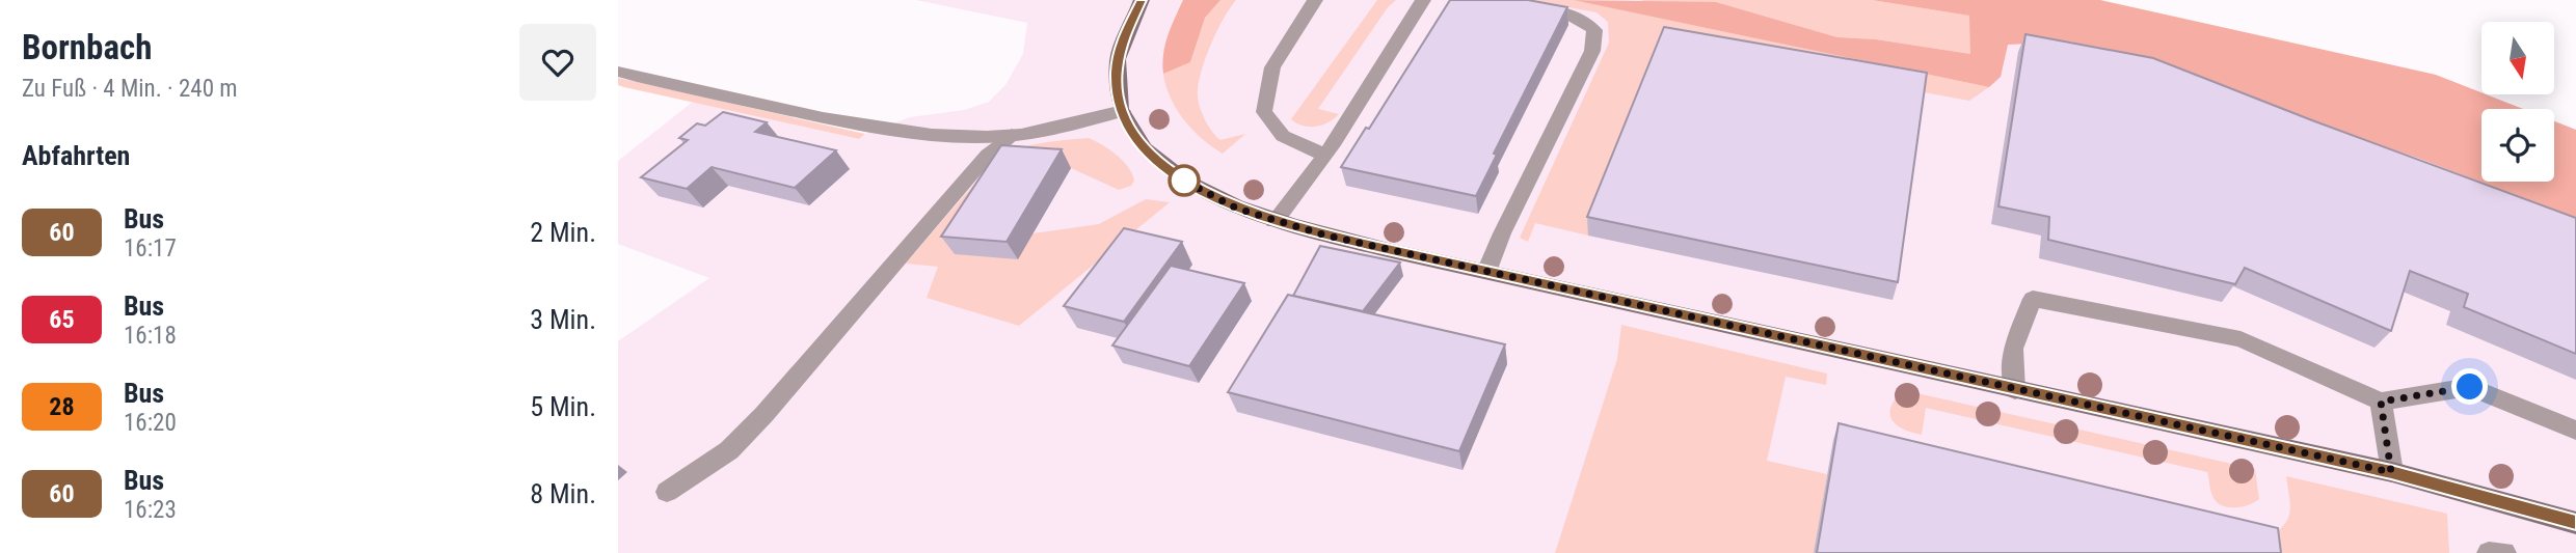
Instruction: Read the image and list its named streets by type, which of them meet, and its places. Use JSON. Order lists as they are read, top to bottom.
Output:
{
  "lines": ["bus line 60"],
  "north": "bottom",
  "page": {
    "heading": [
      ["Bornbach", "Zu Fuß · 4 Min. · 240 m"],
      "Abfahrten"
    ],
    "list": [
      {
        "mark": "60",
        "name": "Bus",
        "note": "16:17",
        "value": "2 Min."
      },
      {
        "mark": "65",
        "name": "Bus",
        "note": "16:18",
        "value": "3 Min."
      },
      {
        "mark": "28",
        "name": "Bus",
        "note": "16:20",
        "value": "5 Min."
      },
      {
        "mark": "60",
        "name": "Bus",
        "note": "16:23",
        "value": "8 Min."
      }
    ]
  }
}
